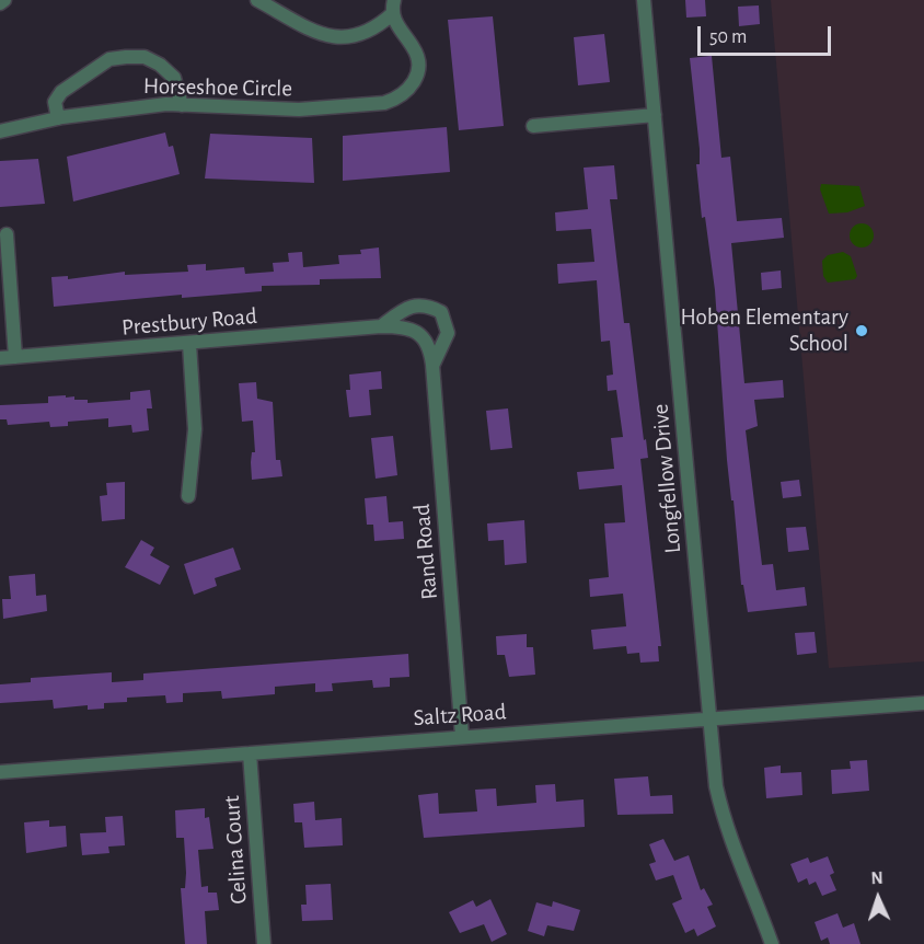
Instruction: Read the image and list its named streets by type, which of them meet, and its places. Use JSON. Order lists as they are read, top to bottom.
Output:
{
  "streets": {
    "street": [
      "Horseshoe Circle",
      "Prestbury Road",
      "Longfellow Drive",
      "Rand Road",
      "Saltz Road",
      "Celina Court"
    ]
  },
  "crossings": [
    ["Prestbury Road", "Rand Road"],
    ["Longfellow Drive", "Saltz Road"],
    ["Rand Road", "Saltz Road"],
    ["Saltz Road", "Celina Court"]
  ],
  "places": ["Hoben Elementary School"],
  "scale_bar": "50 m",
  "north": "top"
}
